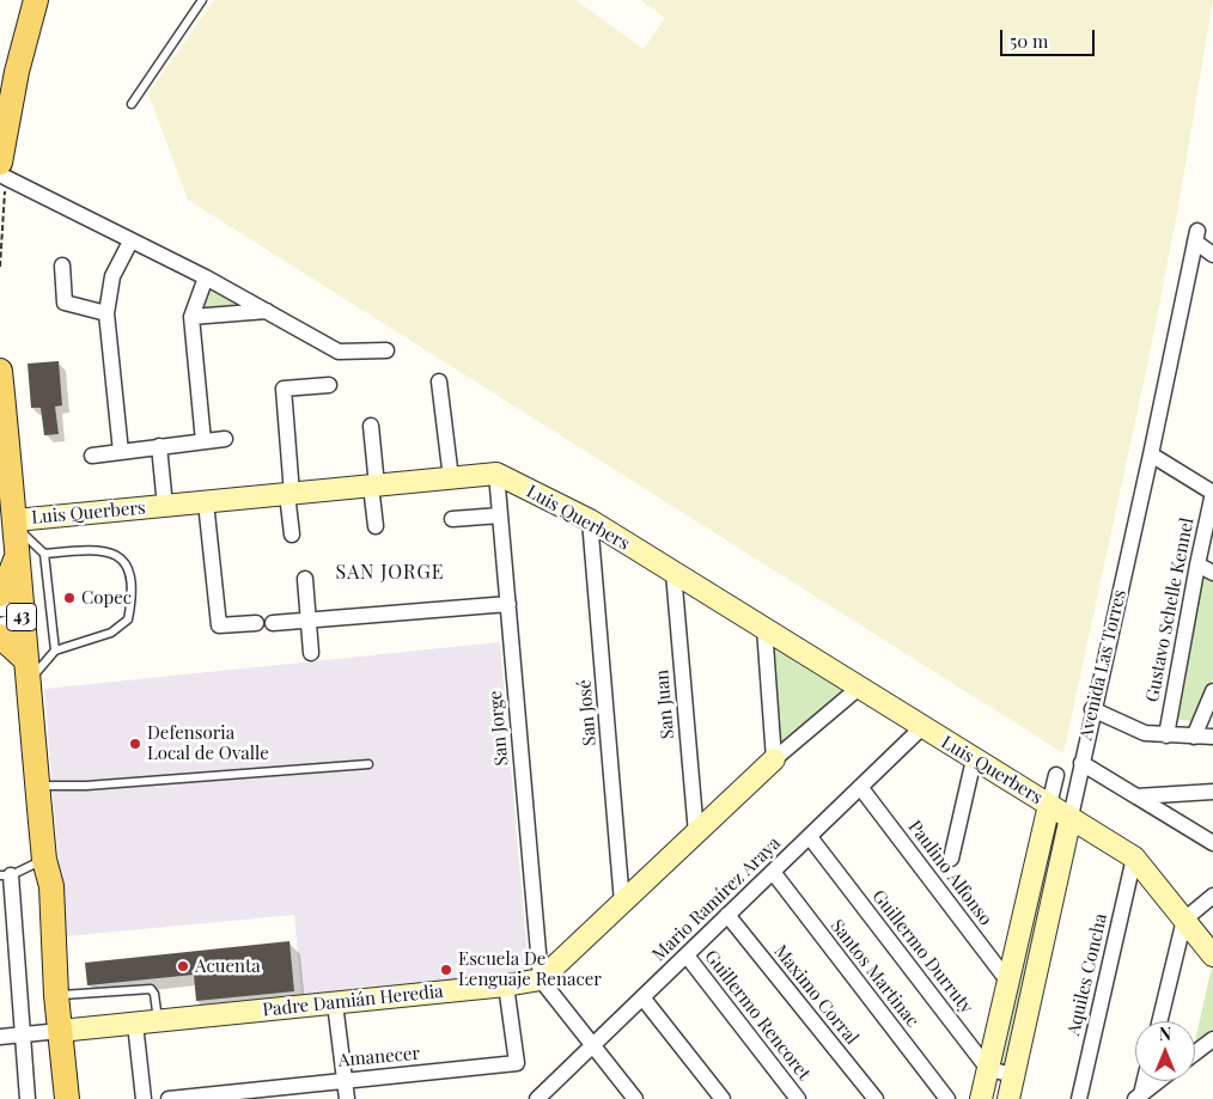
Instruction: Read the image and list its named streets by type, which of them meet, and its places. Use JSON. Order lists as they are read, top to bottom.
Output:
{
  "streets": {
    "main road": ["43"],
    "street": [
      "Luis Querbers",
      "Gustavo Schelle Kennel",
      "Avenida Las Torres",
      "San Juan",
      "San José",
      "San Jorge",
      "Paulino Alfonso",
      "Mario Ramírez Araya",
      "Guillermo Durruty",
      "Santos Martinac",
      "Aquiles Concha",
      "Maximo Corral",
      "Padre Damián Heredia",
      "Guillermo Rencoret",
      "Amanecer"
    ]
  },
  "crossings": [
    ["Luis Querbers", "43"],
    ["Luis Querbers", "Avenida Las Torres"],
    ["Luis Querbers", "San Juan"],
    ["Luis Querbers", "San José"],
    ["Luis Querbers", "San Jorge"],
    ["Luis Querbers", "Mario Ramírez Araya"],
    ["Luis Querbers", "Aquiles Concha"],
    ["43", "Padre Damián Heredia"],
    ["San Jorge", "Padre Damián Heredia"],
    ["Paulino Alfonso", "Mario Ramírez Araya"],
    ["Mario Ramírez Araya", "Guillermo Durruty"],
    ["Mario Ramírez Araya", "Santos Martinac"],
    ["Mario Ramírez Araya", "Maximo Corral"],
    ["Mario Ramírez Araya", "Guillermo Rencoret"],
    ["Padre Damián Heredia", "Amanecer"]
  ],
  "districts": ["SAN JORGE"],
  "places": [
    "Copec",
    "Defensoria Local de Ovalle",
    "Acuenta",
    "Escuela De Lenguaje Renacer"
  ],
  "scale_bar": "50 m",
  "north": "top"
}
